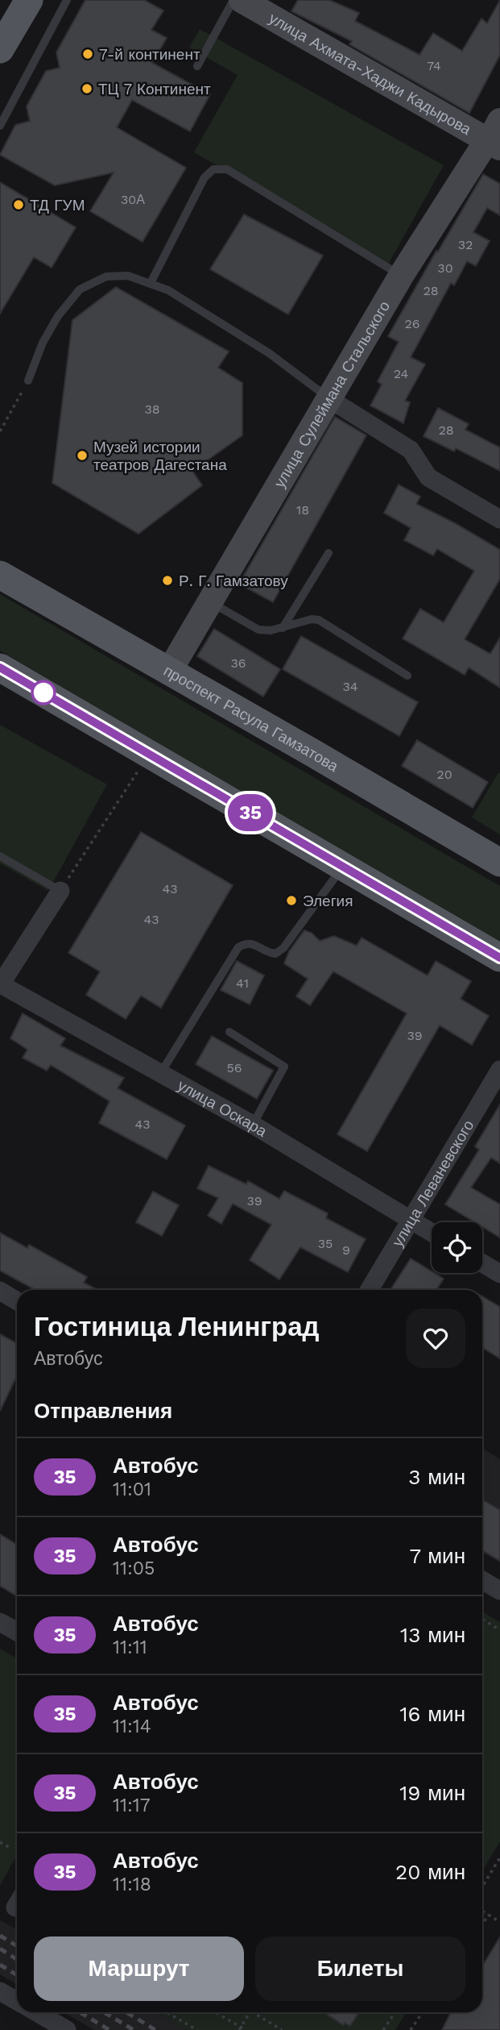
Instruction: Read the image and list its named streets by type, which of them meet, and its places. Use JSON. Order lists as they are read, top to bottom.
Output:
{
  "streets": {
    "main road": ["улица Ахмата-Хаджи Кадырова", "улица Сулеймана Стальского", "проспект Расула Гамзатова"],
    "street": ["улица Оскара", "улица Леваневского"]
  },
  "crossings": [
    ["улица Ахмата-Хаджи Кадырова", "улица Сулеймана Стальского"],
    ["улица Сулеймана Стальского", "проспект Расула Гамзатова"],
    ["улица Оскара", "улица Леваневского"]
  ],
  "places": [
    "7-й континент",
    "ТЦ 7 Континент",
    "ТД ГУМ",
    "Музей истории театров Дагестана",
    "Р. Г. Гамзатову",
    "Элегия"
  ],
  "lines": ["bus line 35"],
  "house_numbers": [
    "74",
    "30А",
    "32",
    "30",
    "28",
    "26",
    "24",
    "38",
    "28",
    "18",
    "36",
    "34",
    "20",
    "43",
    "43",
    "41",
    "39",
    "56",
    "43",
    "39",
    "35",
    "9"
  ],
  "page": {
    "on_map": "35",
    "heading": [
      ["Гостиница Ленинград", "Автобус"],
      "Отправления"
    ],
    "list": [
      {
        "mark": "35",
        "name": "Автобус",
        "note": "11:01",
        "value": "3 мин"
      },
      {
        "mark": "35",
        "name": "Автобус",
        "note": "11:05",
        "value": "7 мин"
      },
      {
        "mark": "35",
        "name": "Автобус",
        "note": "11:11",
        "value": "13 мин"
      },
      {
        "mark": "35",
        "name": "Автобус",
        "note": "11:14",
        "value": "16 мин"
      },
      {
        "mark": "35",
        "name": "Автобус",
        "note": "11:17",
        "value": "19 мин"
      },
      {
        "mark": "35",
        "name": "Автобус",
        "note": "11:18",
        "value": "20 мин"
      }
    ],
    "buttons": ["Маршрут", "Билеты"]
  }
}
